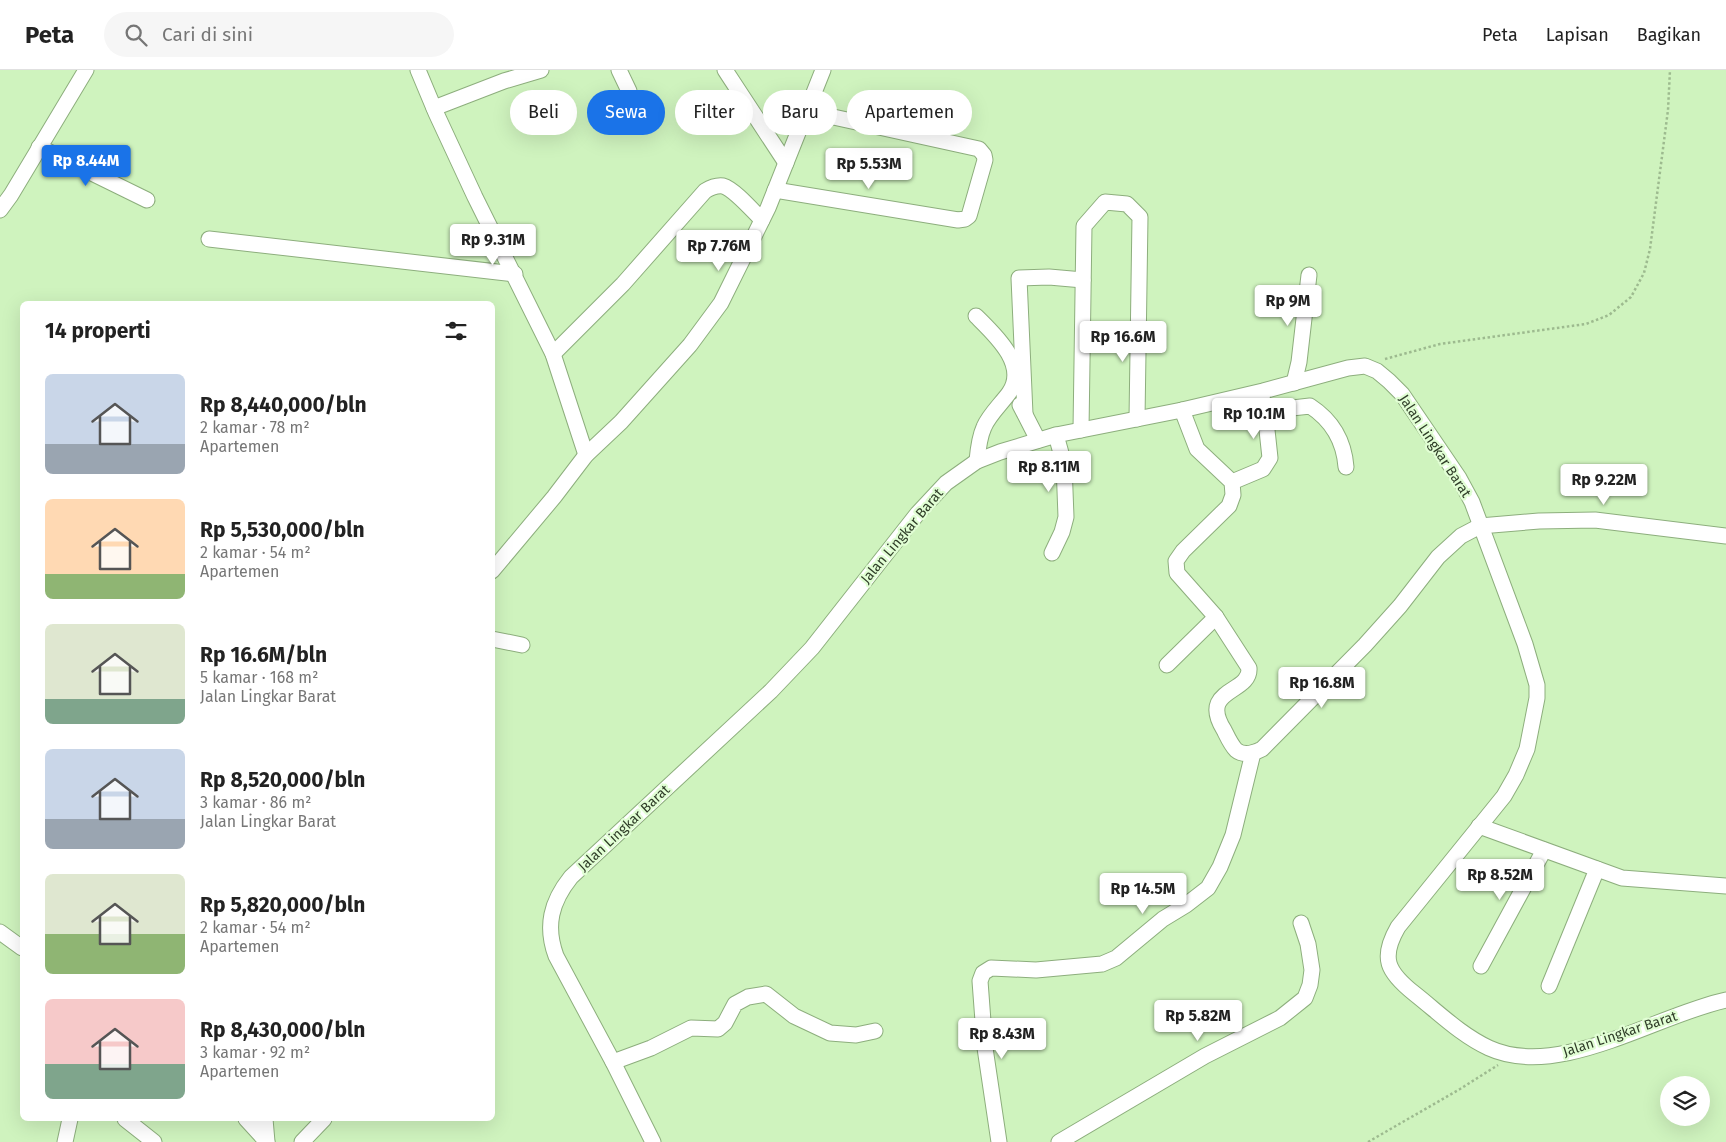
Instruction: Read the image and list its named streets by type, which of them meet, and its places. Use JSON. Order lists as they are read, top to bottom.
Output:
{
  "streets": {
    "street": ["Jalan Lingkar Barat"]
  },
  "page": {
    "header": "Peta",
    "search": "Cari di sini",
    "nav": ["Peta", "Lapisan", "Bagikan"],
    "chip": [
      "Beli",
      "Sewa",
      "Filter",
      "Baru",
      "Apartemen"
    ],
    "price": [
      "Rp 8.44M",
      "Rp 5.53M",
      "Rp 9.31M",
      "Rp 7.76M",
      "Rp 9M",
      "Rp 16.6M",
      "Rp 10.1M",
      "Rp 8.11M",
      "Rp 9.22M",
      "Rp 16.8M",
      "Rp 8.52M",
      "Rp 14.5M",
      "Rp 5.82M",
      "Rp 8.43M"
    ],
    "heading": "14 properti",
    "list": [
      {
        "name": "Rp 8,440,000/bln",
        "note": "2 kamar · 78 m² · Apartemen"
      },
      {
        "name": "Rp 5,530,000/bln",
        "note": "2 kamar · 54 m² · Apartemen"
      },
      {
        "name": "Rp 16.6M/bln",
        "note": "5 kamar · 168 m² · Jalan Lingkar Barat"
      },
      {
        "name": "Rp 8,520,000/bln",
        "note": "3 kamar · 86 m² · Jalan Lingkar Barat"
      },
      {
        "name": "Rp 5,820,000/bln",
        "note": "2 kamar · 54 m² · Apartemen"
      },
      {
        "name": "Rp 8,430,000/bln",
        "note": "3 kamar · 92 m² · Apartemen"
      }
    ]
  }
}
